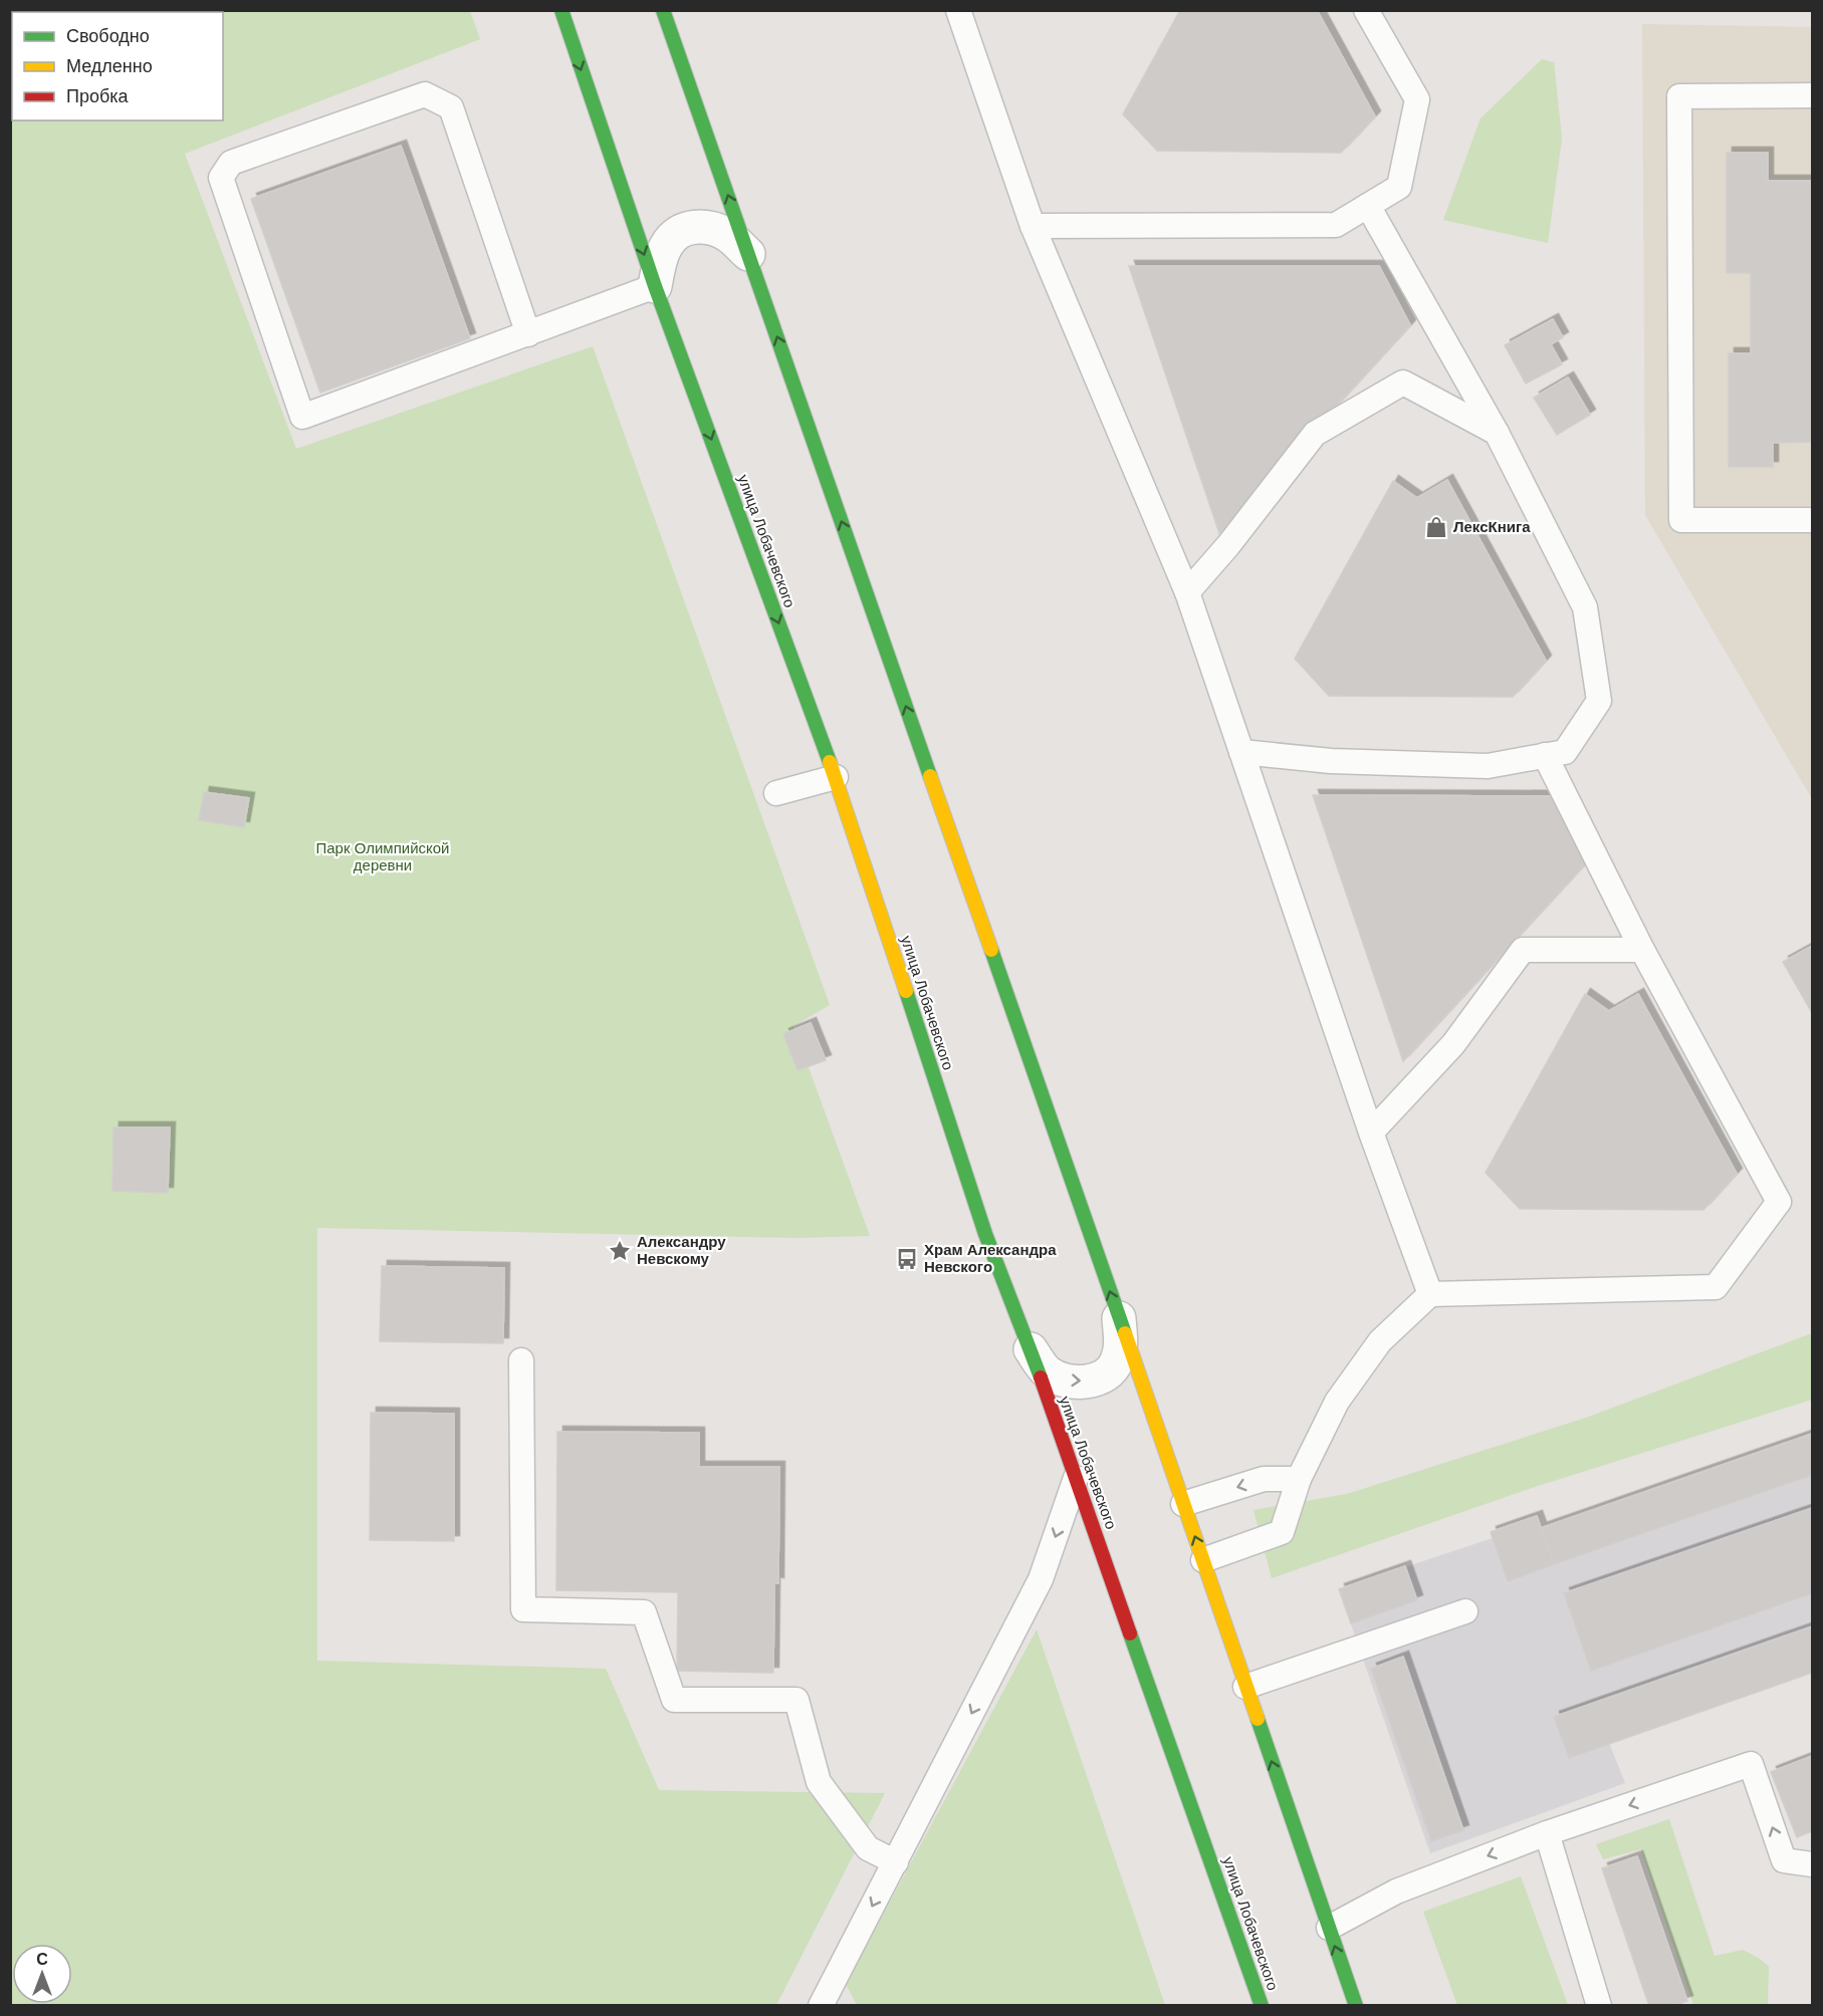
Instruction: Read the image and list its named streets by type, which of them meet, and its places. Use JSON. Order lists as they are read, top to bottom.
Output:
{
  "streets": {
    "main road": ["улица Лобачевского"]
  },
  "parks": ["Парк Олимпийской деревни"],
  "places": {
    "shop": ["ЛексКнига"],
    "place": ["Александру Невскому"],
    "bus stop": ["Храм Александра Невского"]
  },
  "legend": ["Свободно", "Медленно", "Пробка"],
  "north": "top"
}
